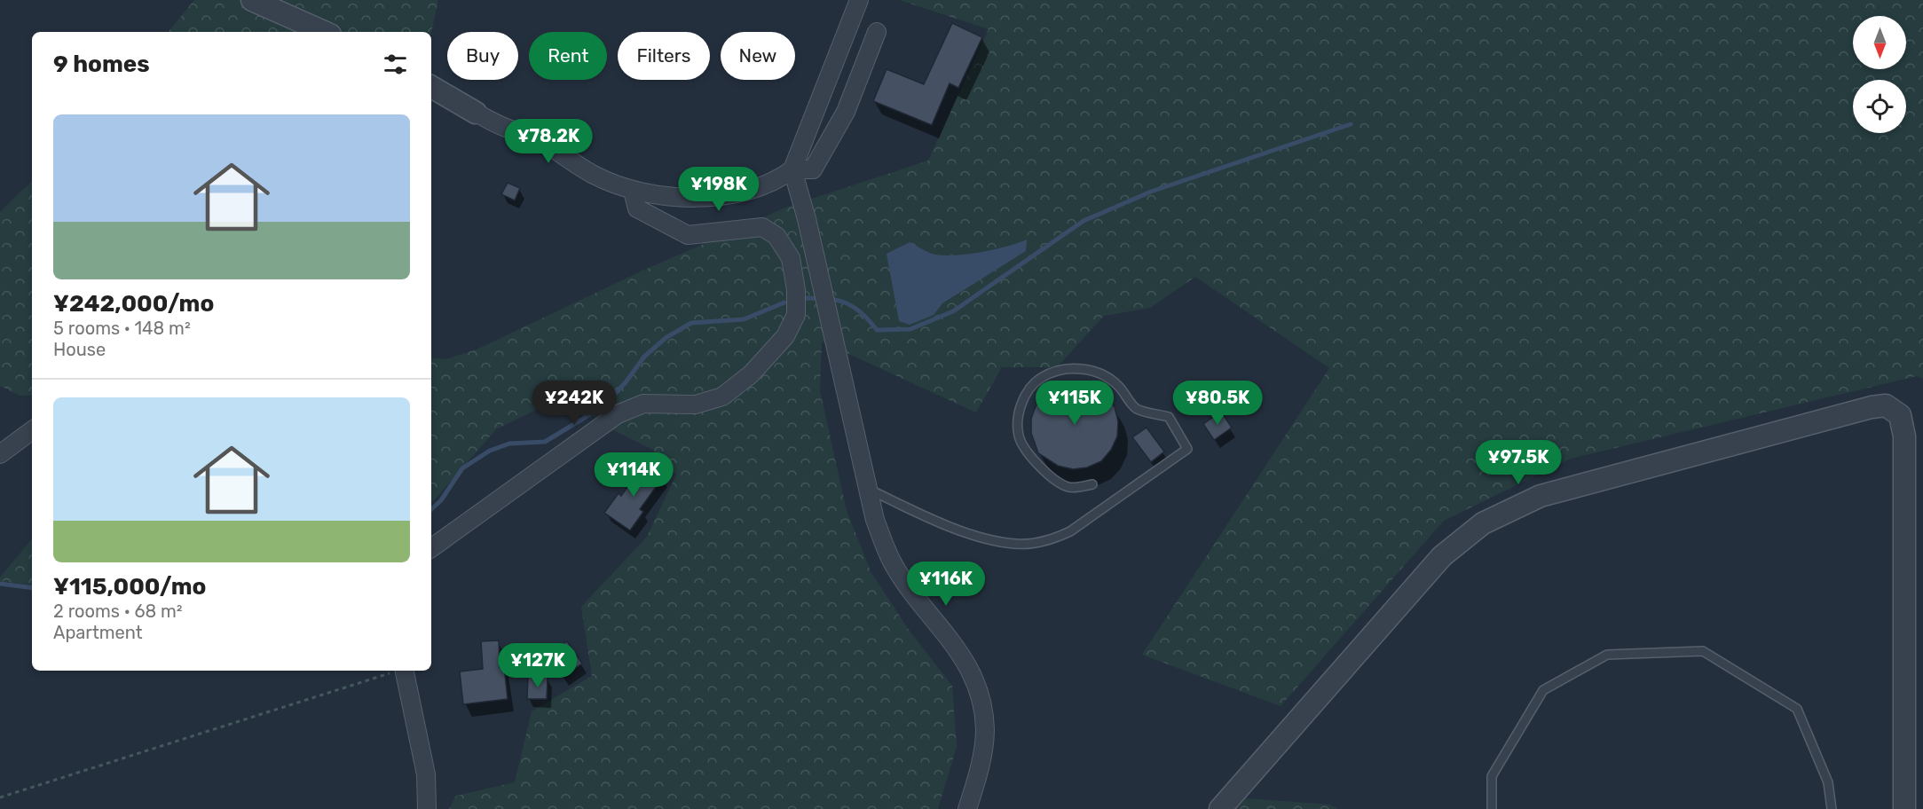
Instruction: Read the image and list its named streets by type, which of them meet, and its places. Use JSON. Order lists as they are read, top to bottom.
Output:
{
  "north": "bottom",
  "page": {
    "chip": [
      "Buy",
      "Rent",
      "Filters",
      "New"
    ],
    "heading": "9 homes",
    "list": [
      {
        "name": "¥242,000/mo",
        "note": "5 rooms · 148 m² · House"
      },
      {
        "name": "¥115,000/mo",
        "note": "2 rooms · 68 m² · Apartment"
      }
    ],
    "price": [
      "¥78.2K",
      "¥198K",
      "¥242K",
      "¥115K",
      "¥80.5K",
      "¥97.5K",
      "¥114K",
      "¥116K",
      "¥127K"
    ]
  }
}
